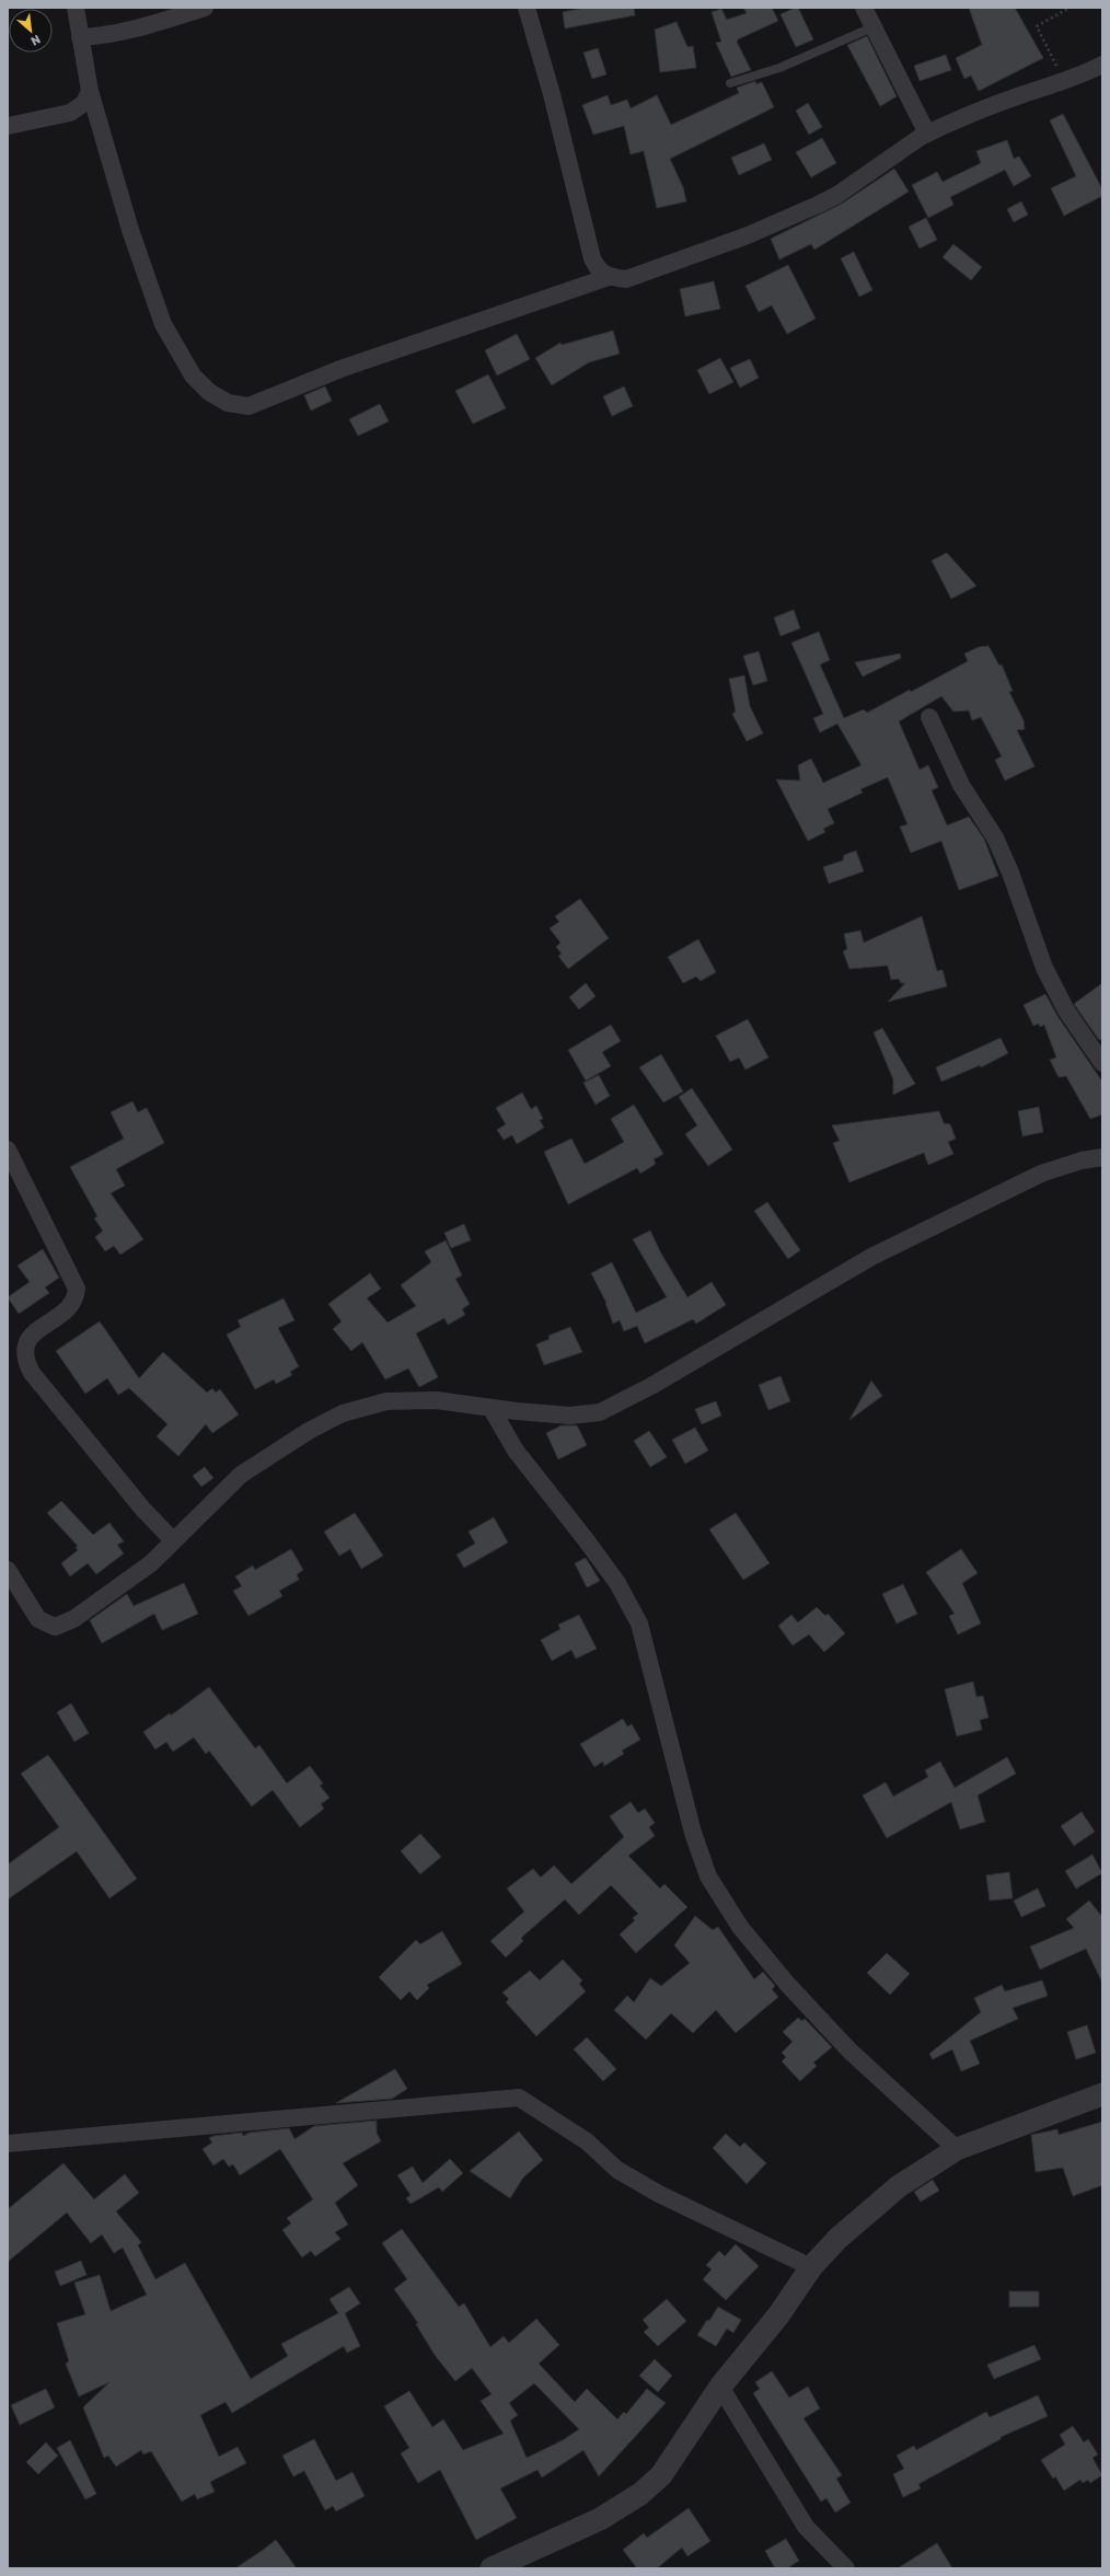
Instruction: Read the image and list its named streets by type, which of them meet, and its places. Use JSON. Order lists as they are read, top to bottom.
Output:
{
  "north": "bottom right"
}
